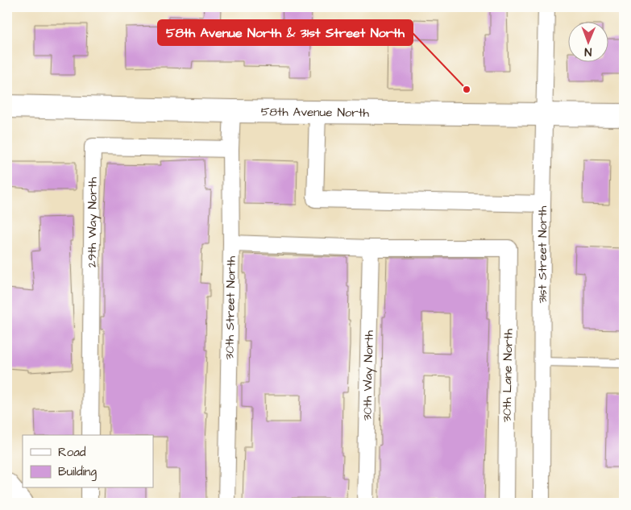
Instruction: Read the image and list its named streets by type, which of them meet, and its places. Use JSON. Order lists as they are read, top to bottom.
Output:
{
  "streets": {
    "street": [
      "58th Avenue North",
      "29th Way North",
      "31st Street North",
      "30th Street North",
      "30th Way North",
      "30th Lane North"
    ]
  },
  "crossings": [
    ["58th Avenue North", "31st Street North"],
    ["58th Avenue North", "30th Street North"],
    ["29th Way North", "30th Street North"],
    ["30th Way North", "30th Lane North"]
  ],
  "places": ["58th Avenue North & 31st Street North"],
  "legend": ["Road", "Building"],
  "north": "bottom"
}
